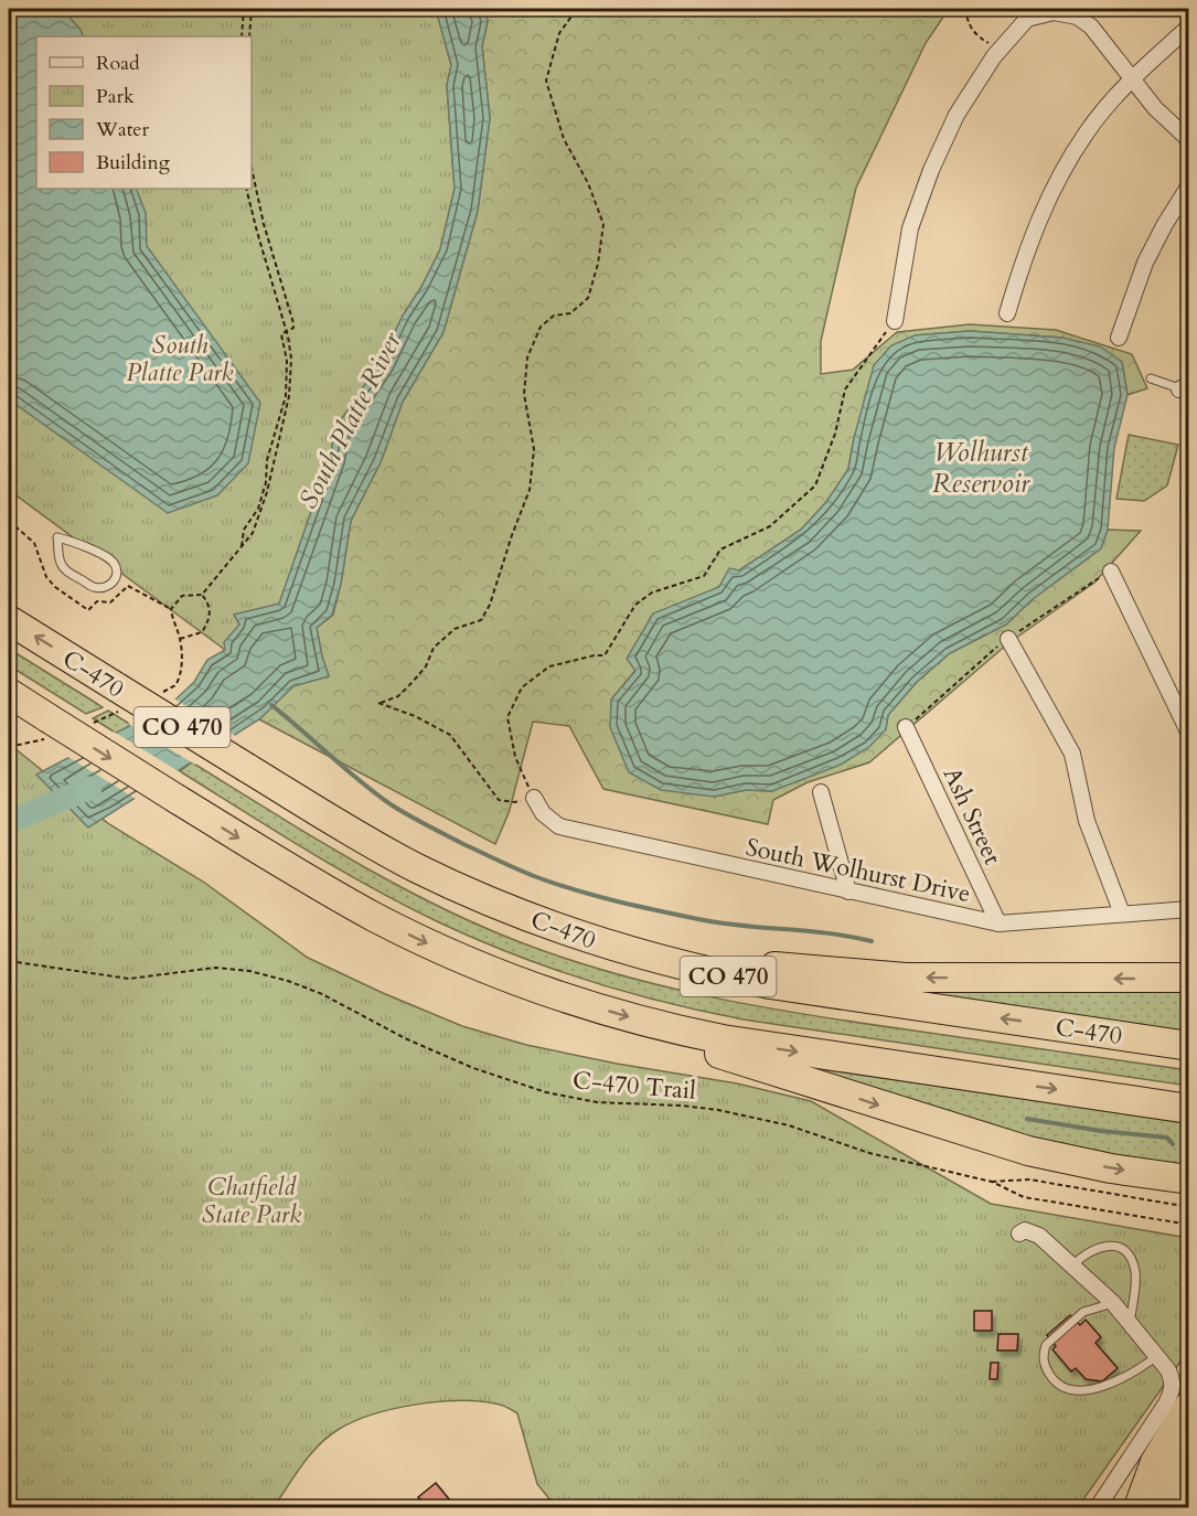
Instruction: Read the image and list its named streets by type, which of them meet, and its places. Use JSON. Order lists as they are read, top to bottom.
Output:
{
  "streets": {
    "highway": ["C-470", "CO 470"],
    "street": ["Ash Street", "South Wolhurst Drive"],
    "path": ["C-470 Trail"]
  },
  "crossings": [
    ["Ash Street", "South Wolhurst Drive"]
  ],
  "water": ["South Platte River", "Wolhurst Reservoir"],
  "parks": ["South Platte Park", "Chatfield State Park"],
  "legend": [
    "Road",
    "Park",
    "Water",
    "Building"
  ]
}
